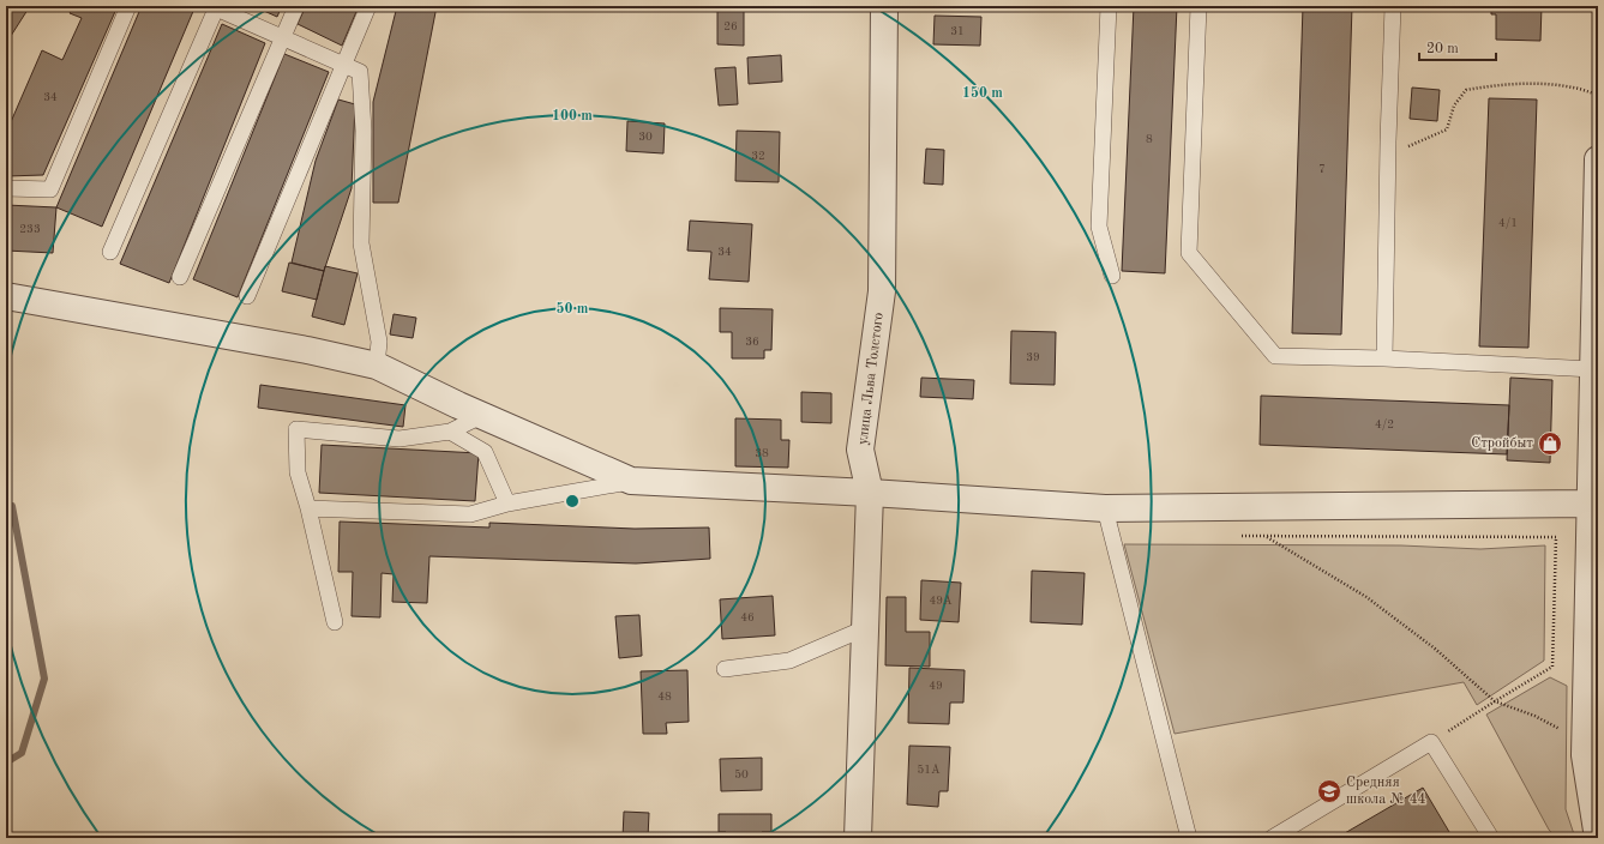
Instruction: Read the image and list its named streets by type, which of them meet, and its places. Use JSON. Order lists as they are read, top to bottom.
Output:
{
  "streets": {
    "street": ["улица Льва Толстого"]
  },
  "places": {
    "shop": ["Стройбыт"],
    "school or university": ["Средняя школа № 44"]
  },
  "house_numbers": [
    "26",
    "31",
    "34",
    "30",
    "8",
    "32",
    "7",
    "4/1",
    "233",
    "34",
    "36",
    "39",
    "4/2",
    "38",
    "49А",
    "46",
    "49",
    "48",
    "51А",
    "50"
  ],
  "scale_bar": "20 m",
  "rings": ["150 m", "100 m", "50 m"]
}
